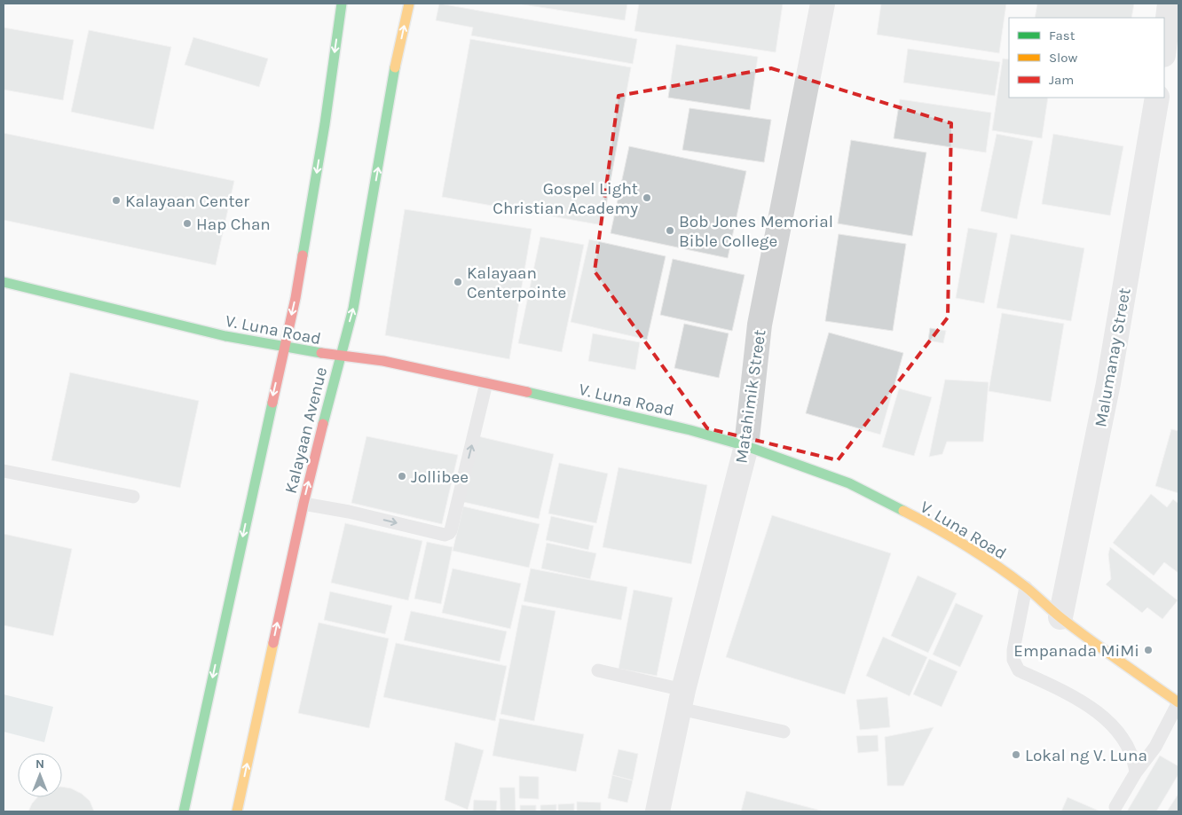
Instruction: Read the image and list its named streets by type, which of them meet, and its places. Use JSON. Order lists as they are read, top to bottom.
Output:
{
  "streets": {
    "main road": ["V. Luna Road", "Kalayaan Avenue"],
    "street": ["Malumanay Street", "Matahimik Street"]
  },
  "crossings": [
    ["V. Luna Road", "Malumanay Street"],
    ["V. Luna Road", "Matahimik Street"],
    ["V. Luna Road", "Kalayaan Avenue"]
  ],
  "places": [
    "Gospel Light Christian Academy",
    "Kalayaan Center",
    "Hap Chan",
    "Bob Jones Memorial Bible College",
    "Kalayaan Centerpointe",
    "Jollibee",
    "Empanada MiMi",
    "Lokal ng V. Luna"
  ],
  "legend": ["Fast", "Slow", "Jam"],
  "north": "top"
}
